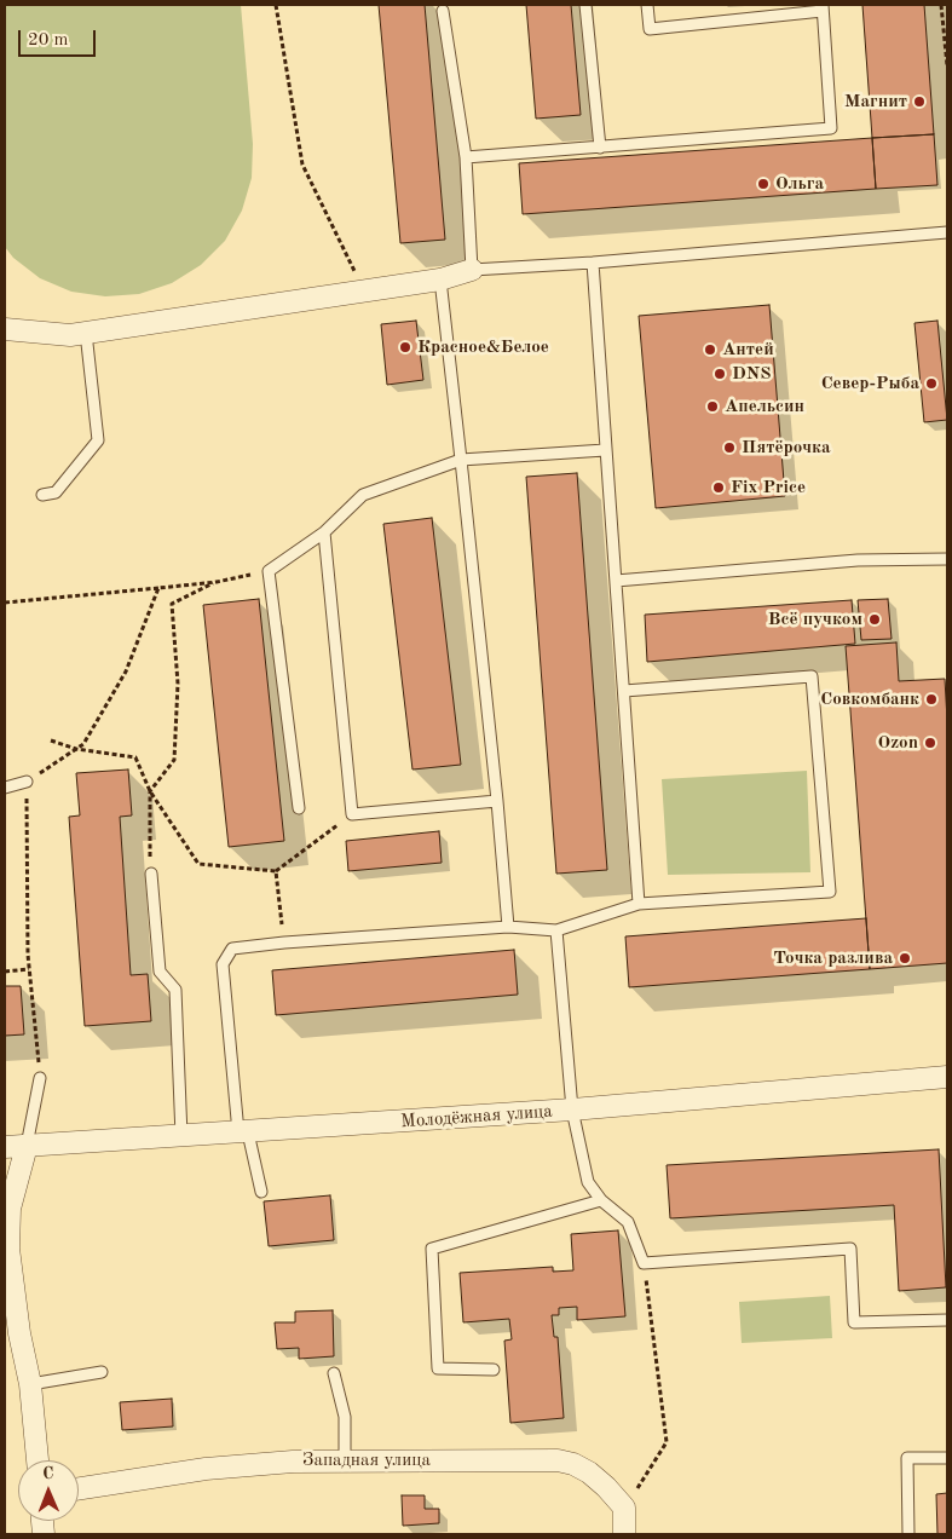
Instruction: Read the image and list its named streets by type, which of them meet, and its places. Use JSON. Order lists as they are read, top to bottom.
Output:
{
  "streets": {
    "street": ["Молодёжная улица", "Западная улица"]
  },
  "places": [
    "Магнит",
    "Ольга",
    "Красное&Белое",
    "Антей",
    "DNS",
    "Север-Рыба",
    "Апельсин",
    "Пятёрочка",
    "Fix Price",
    "Всё пучком",
    "Совкомбанк",
    "Ozon",
    "Точка разлива"
  ],
  "scale_bar": "20 m",
  "north": "top"
}
